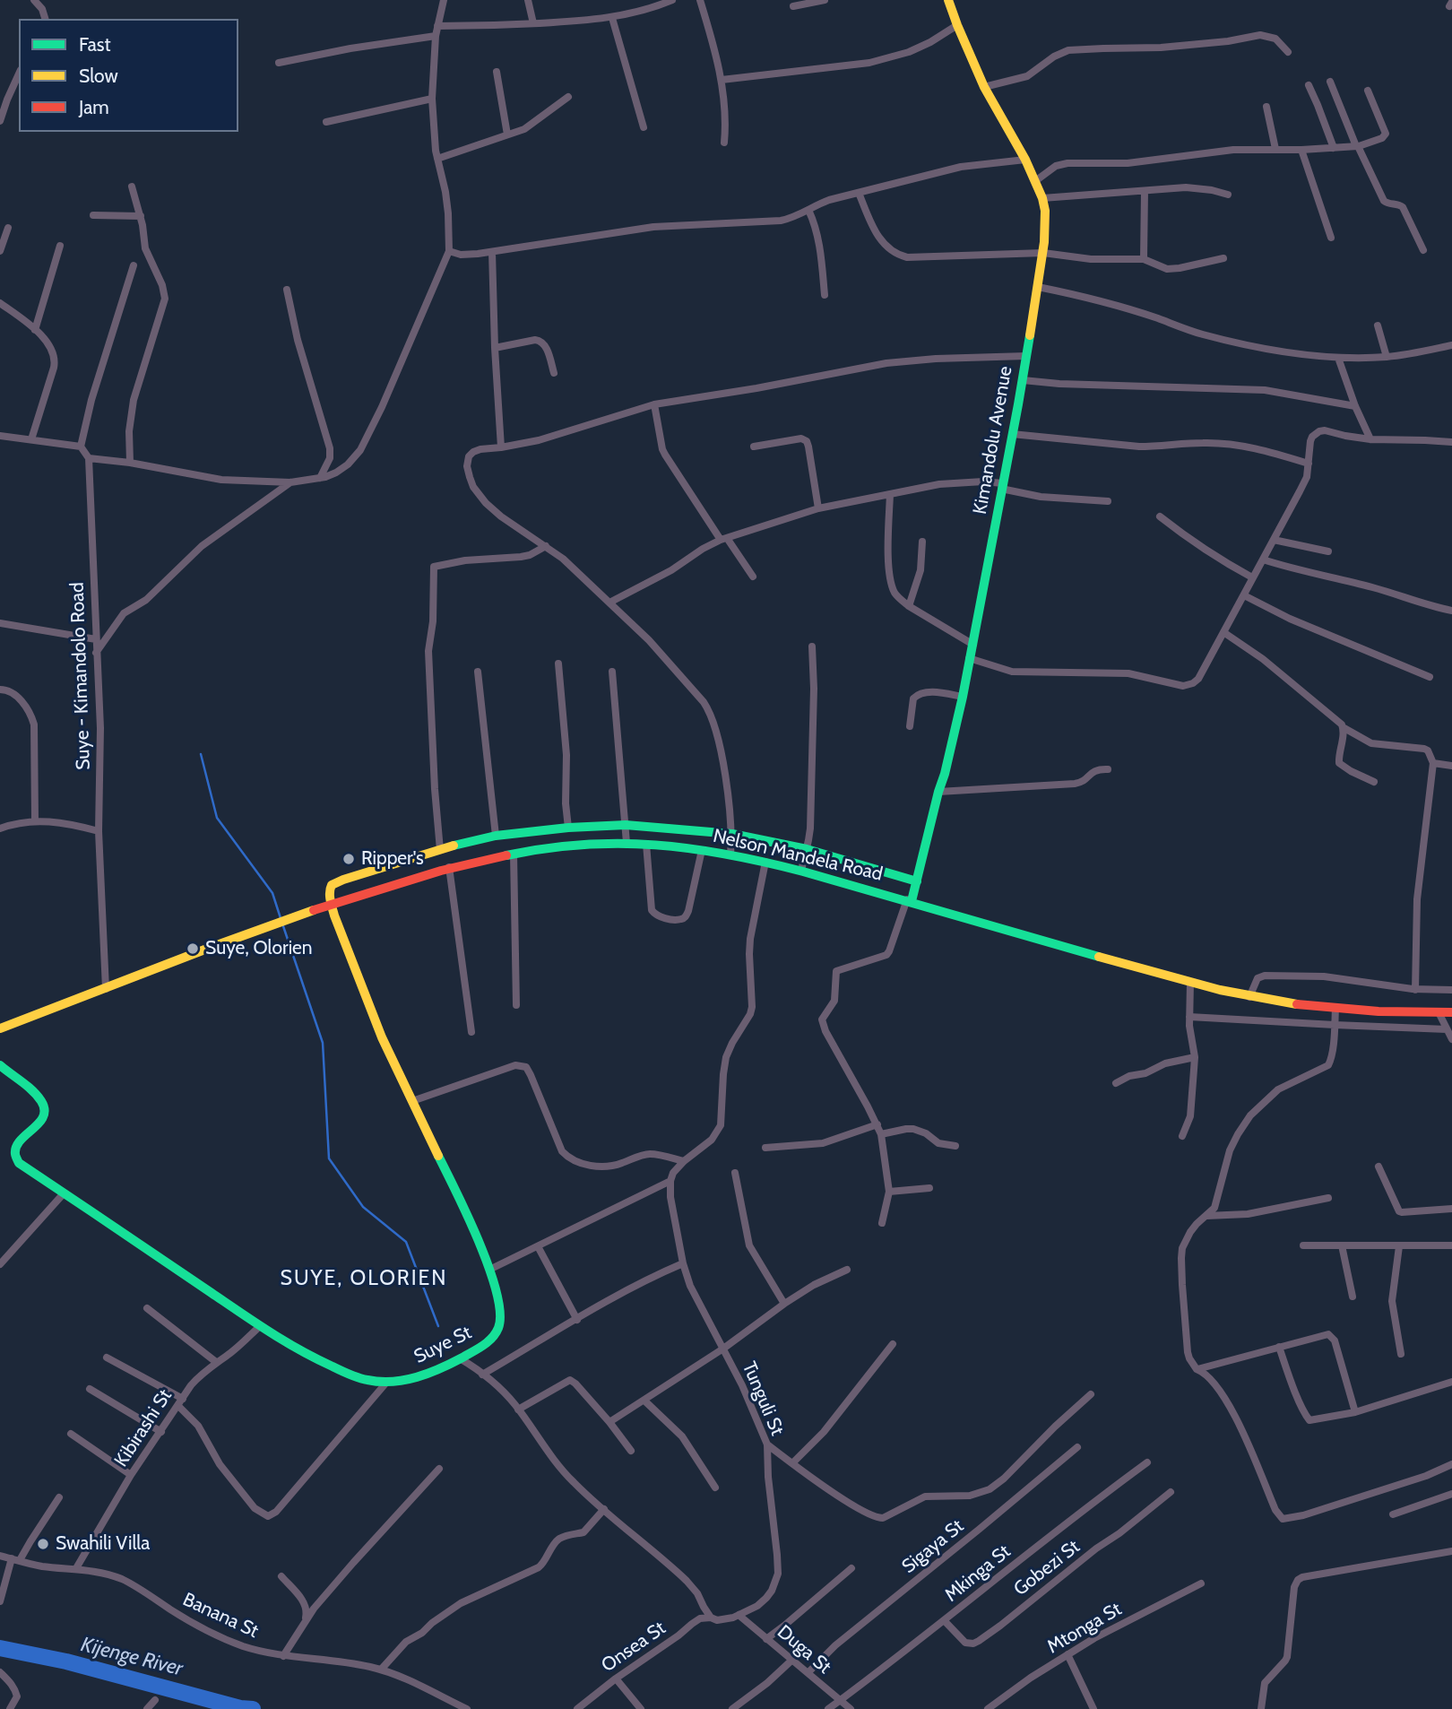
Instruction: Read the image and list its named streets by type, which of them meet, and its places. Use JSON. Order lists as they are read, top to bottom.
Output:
{
  "streets": {
    "street": [
      "Kimandolu Avenue",
      "Suye - Kimandolo Road",
      "Nelson Mandela Road",
      "Suye St",
      "Tunguli St",
      "Kibirashi St",
      "Sigaya St",
      "Gobezi St",
      "Mkinga St",
      "Banana St",
      "Mtonga St",
      "Onsea St",
      "Duga St"
    ]
  },
  "crossings": [
    ["Kimandolu Avenue", "Nelson Mandela Road"],
    ["Suye - Kimandolo Road", "Nelson Mandela Road"],
    ["Nelson Mandela Road", "Suye St"],
    ["Suye St", "Kibirashi St"],
    ["Tunguli St", "Onsea St"],
    ["Tunguli St", "Duga St"],
    ["Kibirashi St", "Banana St"],
    ["Sigaya St", "Duga St"],
    ["Gobezi St", "Mkinga St"],
    ["Mkinga St", "Duga St"]
  ],
  "districts": ["SUYE, OLORIEN"],
  "water": ["Kijenge River"],
  "places": ["Ripper's", "Suye, Olorien", "Swahili Villa"],
  "legend": ["Fast", "Slow", "Jam"]
}
